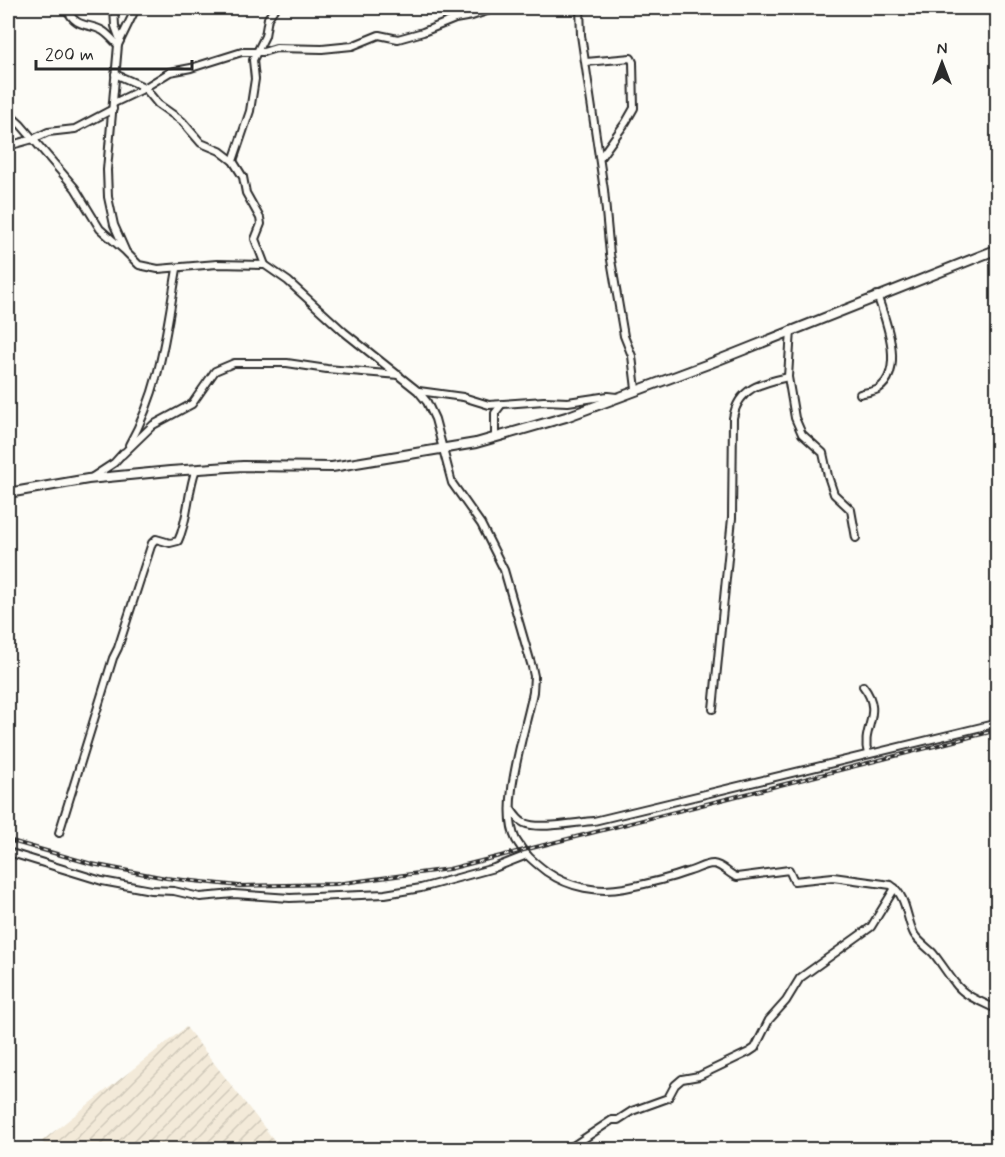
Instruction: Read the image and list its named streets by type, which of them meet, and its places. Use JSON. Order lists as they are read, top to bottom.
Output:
{
  "scale_bar": "200 m",
  "north": "top"
}
